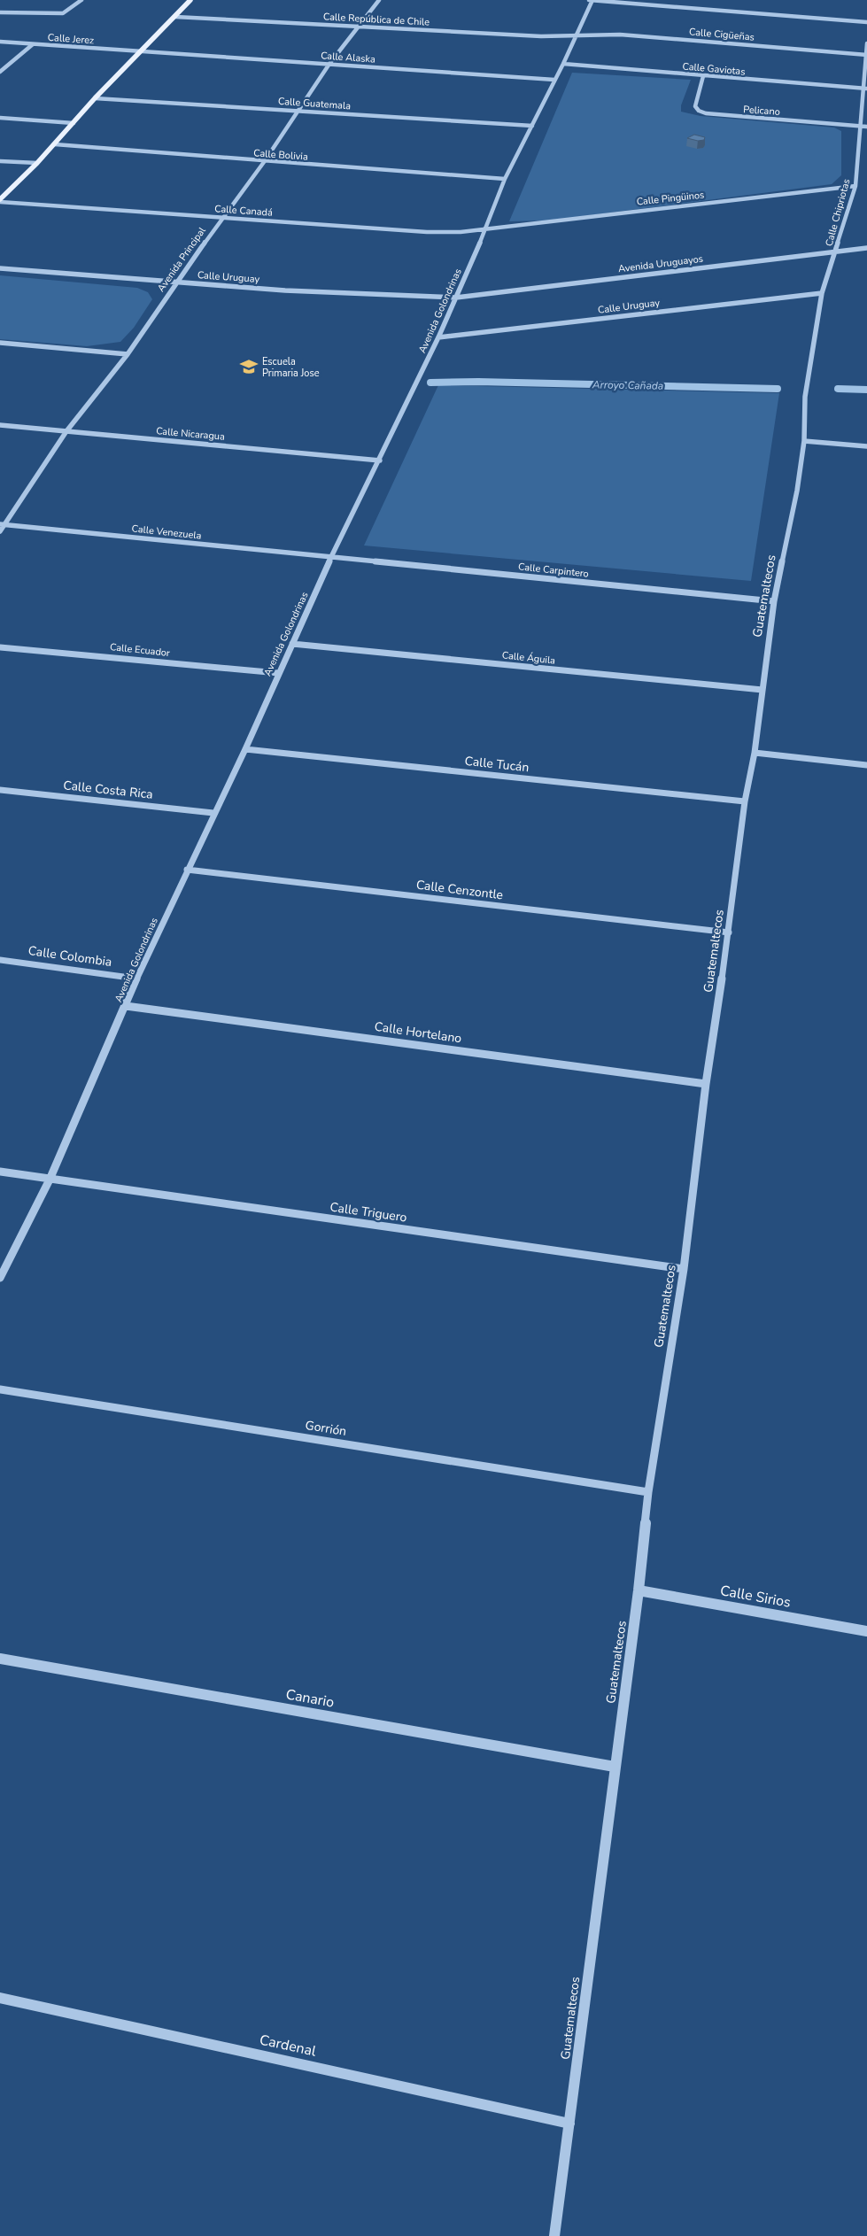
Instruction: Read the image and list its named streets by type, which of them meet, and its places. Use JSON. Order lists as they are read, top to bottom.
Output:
{
  "streets": {
    "street": [
      "Calle República de Chile",
      "Calle Cigüeñas",
      "Calle Jerez",
      "Calle Alaska",
      "Calle Gaviotas",
      "Calle Guatemala",
      "Pelicano",
      "Calle Bolivia",
      "Calle Pingüinos",
      "Calle Canadá",
      "Calle Chipriotas",
      "Avenida Principal",
      "Avenida Uruguayos",
      "Calle Uruguay",
      "Avenida Golondrinas",
      "Calle Nicaragua",
      "Calle Venezuela",
      "Calle Carpintero",
      "Guatemaltecos",
      "Calle Ecuador",
      "Calle Águila",
      "Calle Tucán",
      "Calle Costa Rica",
      "Calle Cenzontle",
      "Calle Colombia",
      "Calle Hortelano",
      "Calle Triguero",
      "Gorrión",
      "Calle Sirios",
      "Canario",
      "Cardenal"
    ]
  },
  "crossings": [
    ["Calle República de Chile", "Calle Cigüeñas"],
    ["Calle República de Chile", "Avenida Principal"],
    ["Calle República de Chile", "Avenida Golondrinas"],
    ["Calle Cigüeñas", "Calle Chipriotas"],
    ["Calle Cigüeñas", "Avenida Golondrinas"],
    ["Calle Jerez", "Calle Alaska"],
    ["Calle Alaska", "Avenida Principal"],
    ["Calle Alaska", "Avenida Golondrinas"],
    ["Calle Gaviotas", "Pelicano"],
    ["Calle Gaviotas", "Calle Chipriotas"],
    ["Calle Gaviotas", "Avenida Golondrinas"],
    ["Calle Guatemala", "Avenida Principal"],
    ["Calle Guatemala", "Avenida Golondrinas"],
    ["Pelicano", "Calle Chipriotas"],
    ["Calle Bolivia", "Avenida Principal"],
    ["Calle Bolivia", "Avenida Golondrinas"],
    ["Calle Pingüinos", "Calle Canadá"],
    ["Calle Pingüinos", "Calle Chipriotas"],
    ["Calle Pingüinos", "Avenida Golondrinas"],
    ["Calle Canadá", "Avenida Principal"],
    ["Calle Canadá", "Avenida Golondrinas"],
    ["Calle Chipriotas", "Avenida Uruguayos"],
    ["Calle Chipriotas", "Calle Uruguay"],
    ["Calle Chipriotas", "Guatemaltecos"],
    ["Avenida Principal", "Calle Uruguay"],
    ["Avenida Principal", "Calle Nicaragua"],
    ["Avenida Principal", "Calle Venezuela"],
    ["Avenida Uruguayos", "Calle Uruguay"],
    ["Avenida Uruguayos", "Avenida Golondrinas"],
    ["Calle Uruguay", "Avenida Golondrinas"],
    ["Avenida Golondrinas", "Calle Nicaragua"],
    ["Avenida Golondrinas", "Calle Venezuela"],
    ["Avenida Golondrinas", "Calle Carpintero"],
    ["Avenida Golondrinas", "Calle Ecuador"],
    ["Avenida Golondrinas", "Calle Águila"],
    ["Avenida Golondrinas", "Calle Tucán"],
    ["Avenida Golondrinas", "Calle Costa Rica"],
    ["Avenida Golondrinas", "Calle Cenzontle"],
    ["Avenida Golondrinas", "Calle Colombia"],
    ["Avenida Golondrinas", "Calle Hortelano"],
    ["Avenida Golondrinas", "Calle Triguero"],
    ["Calle Venezuela", "Calle Carpintero"],
    ["Calle Carpintero", "Guatemaltecos"],
    ["Guatemaltecos", "Calle Águila"],
    ["Guatemaltecos", "Calle Tucán"],
    ["Guatemaltecos", "Calle Cenzontle"],
    ["Guatemaltecos", "Calle Hortelano"],
    ["Guatemaltecos", "Calle Triguero"],
    ["Guatemaltecos", "Gorrión"],
    ["Guatemaltecos", "Calle Sirios"],
    ["Guatemaltecos", "Canario"],
    ["Guatemaltecos", "Cardenal"]
  ],
  "water": ["Arroyo Cañada"],
  "places": {
    "school or university": ["Escuela Primaria Jose"]
  }
}
